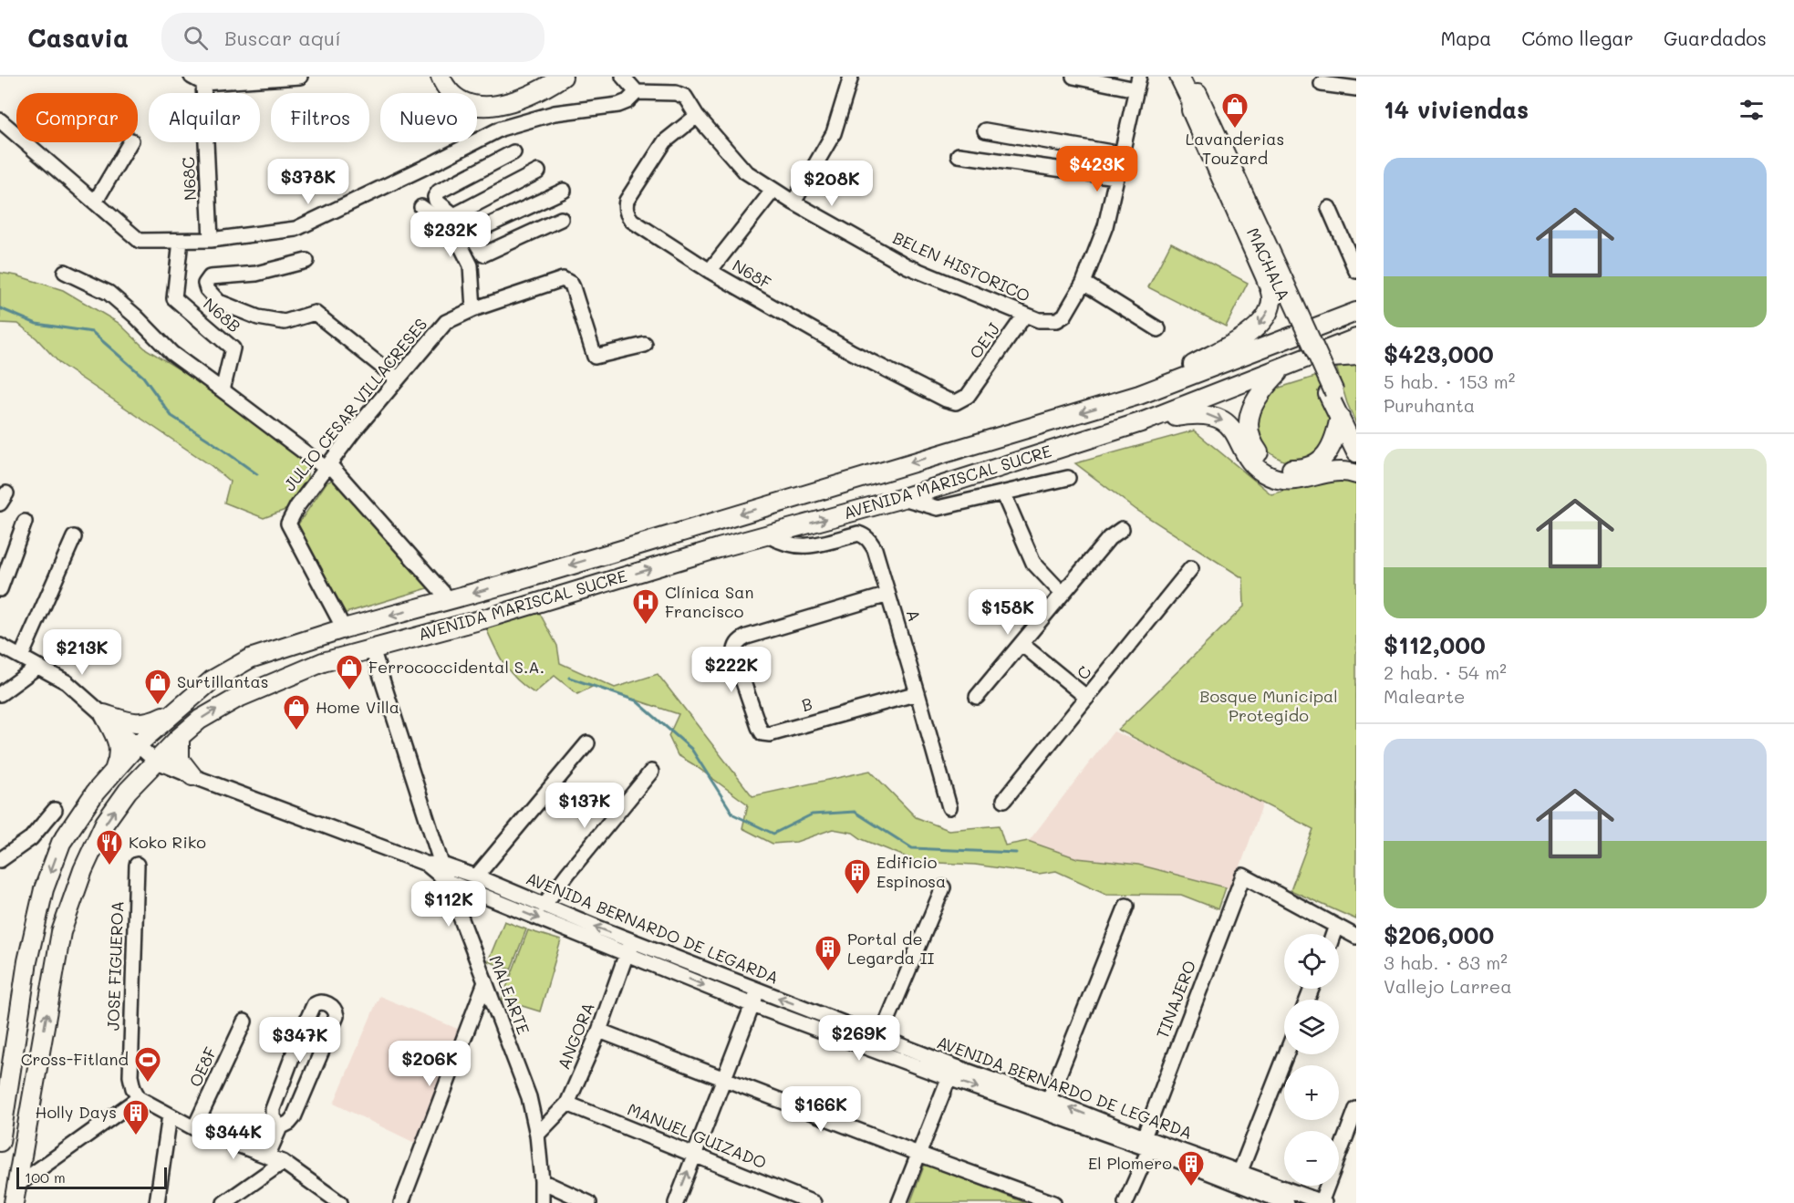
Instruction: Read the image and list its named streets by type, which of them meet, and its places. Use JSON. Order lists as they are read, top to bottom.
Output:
{
  "streets": {
    "main road": ["MACHALA", "AVENIDA MARISCAL SUCRE"],
    "street": [
      "N68C",
      "BELEN HISTORICO",
      "N68F",
      "N68B",
      "OE1J",
      "JULIO CESAR VILLACRESES",
      "A",
      "C",
      "B",
      "AVENIDA BERNARDO DE LEGARDA",
      "JOSE FIGUEROA",
      "MALEARTE",
      "TINAJERO",
      "ANGORA",
      "OE8F",
      "MANUEL GUIZADO"
    ]
  },
  "crossings": [
    ["BELEN HISTORICO", "N68F"],
    ["BELEN HISTORICO", "OE1J"],
    ["N68F", "OE1J"],
    ["JULIO CESAR VILLACRESES", "AVENIDA MARISCAL SUCRE"],
    ["AVENIDA MARISCAL SUCRE", "A"],
    ["AVENIDA MARISCAL SUCRE", "AVENIDA BERNARDO DE LEGARDA"],
    ["AVENIDA MARISCAL SUCRE", "MALEARTE"],
    ["A", "B"],
    ["AVENIDA BERNARDO DE LEGARDA", "MALEARTE"],
    ["AVENIDA BERNARDO DE LEGARDA", "TINAJERO"],
    ["AVENIDA BERNARDO DE LEGARDA", "ANGORA"],
    ["MALEARTE", "ANGORA"],
    ["ANGORA", "MANUEL GUIZADO"]
  ],
  "parks": ["Bosque Municipal Protegido"],
  "places": {
    "shop": [
      "Lavanderias Touzard",
      "Ferrococcidental S.A.",
      "Surtillantas",
      "Home Villa"
    ],
    "hospital": ["Clínica San Francisco"],
    "restaurant": ["Koko Riko"],
    "building": [
      "Edificio Espinosa",
      "Portal de Legarda II",
      "Holly Days",
      "El Plomero"
    ],
    "sports": ["Cross-Fitland"]
  },
  "scale_bar": "100 m",
  "page": {
    "header": "Casavia",
    "search": "Buscar aquí",
    "nav": ["Mapa", "Cómo llegar", "Guardados"],
    "heading": "14 viviendas",
    "chip": [
      "Comprar",
      "Alquilar",
      "Filtros",
      "Nuevo"
    ],
    "list": [
      {
        "name": "$423,000",
        "note": "5 hab. · 153 m² · Puruhanta"
      },
      {
        "name": "$112,000",
        "note": "2 hab. · 54 m² · Malearte"
      },
      {
        "name": "$206,000",
        "note": "3 hab. · 83 m² · Vallejo Larrea"
      }
    ],
    "price": [
      "$423K",
      "$378K",
      "$208K",
      "$232K",
      "$158K",
      "$213K",
      "$222K",
      "$137K",
      "$112K",
      "$269K",
      "$347K",
      "$206K",
      "$166K",
      "$344K"
    ],
    "map_buttons": ["+", "−"],
    "scale": "100 m"
  }
}
